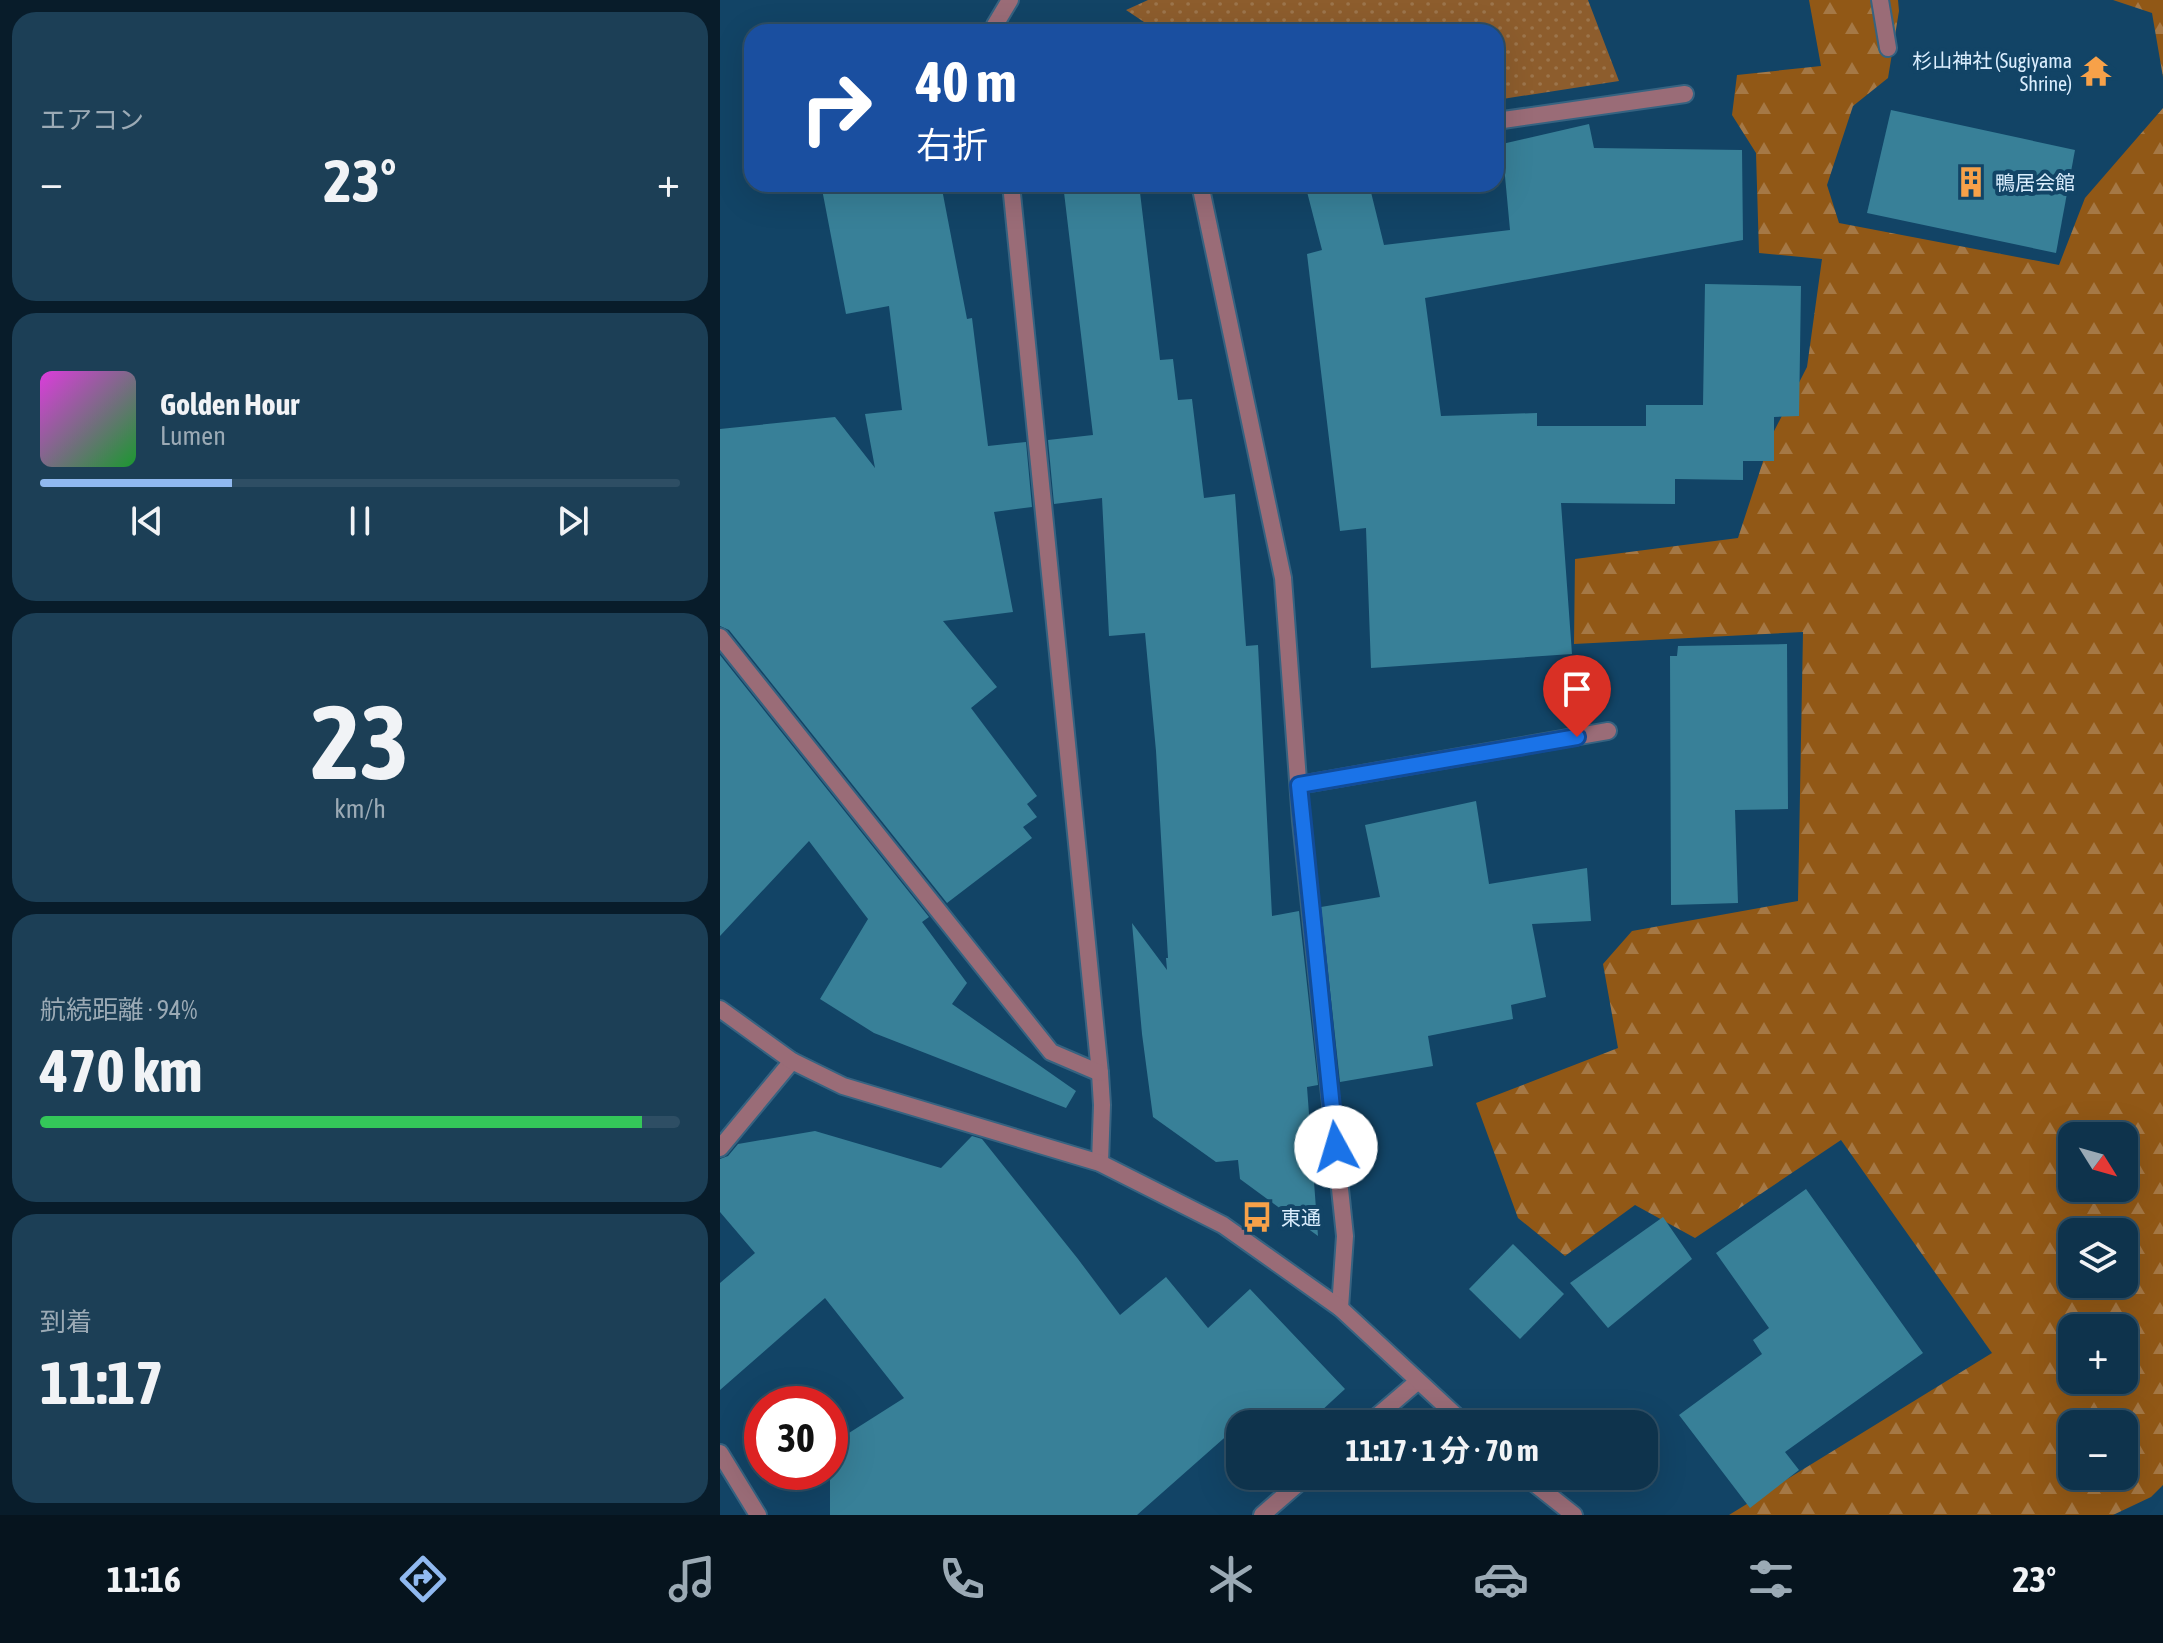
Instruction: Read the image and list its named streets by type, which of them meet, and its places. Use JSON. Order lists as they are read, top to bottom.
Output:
{
  "places": {
    "temple": ["杉山神社 (Sugiyama Shrine)"],
    "building": ["鴨居会館"],
    "bus stop": ["東通"]
  },
  "north": "bottom right",
  "page": {
    "tile": [
      "エアコン",
      ["23", "km/h"],
      ["航続距離 · 94%", "470 km"],
      ["到着", "11:17"]
    ],
    "turn": ["40 m", "右折"],
    "heat": ["−", "23°", "+"],
    "song": ["Golden Hour", "Lumen"],
    "map_buttons": ["+", "−"],
    "limit": "30",
    "trip": "11:17 · 1 分 · 70 m",
    "tabs": ["11:16", "23°"]
  }
}
